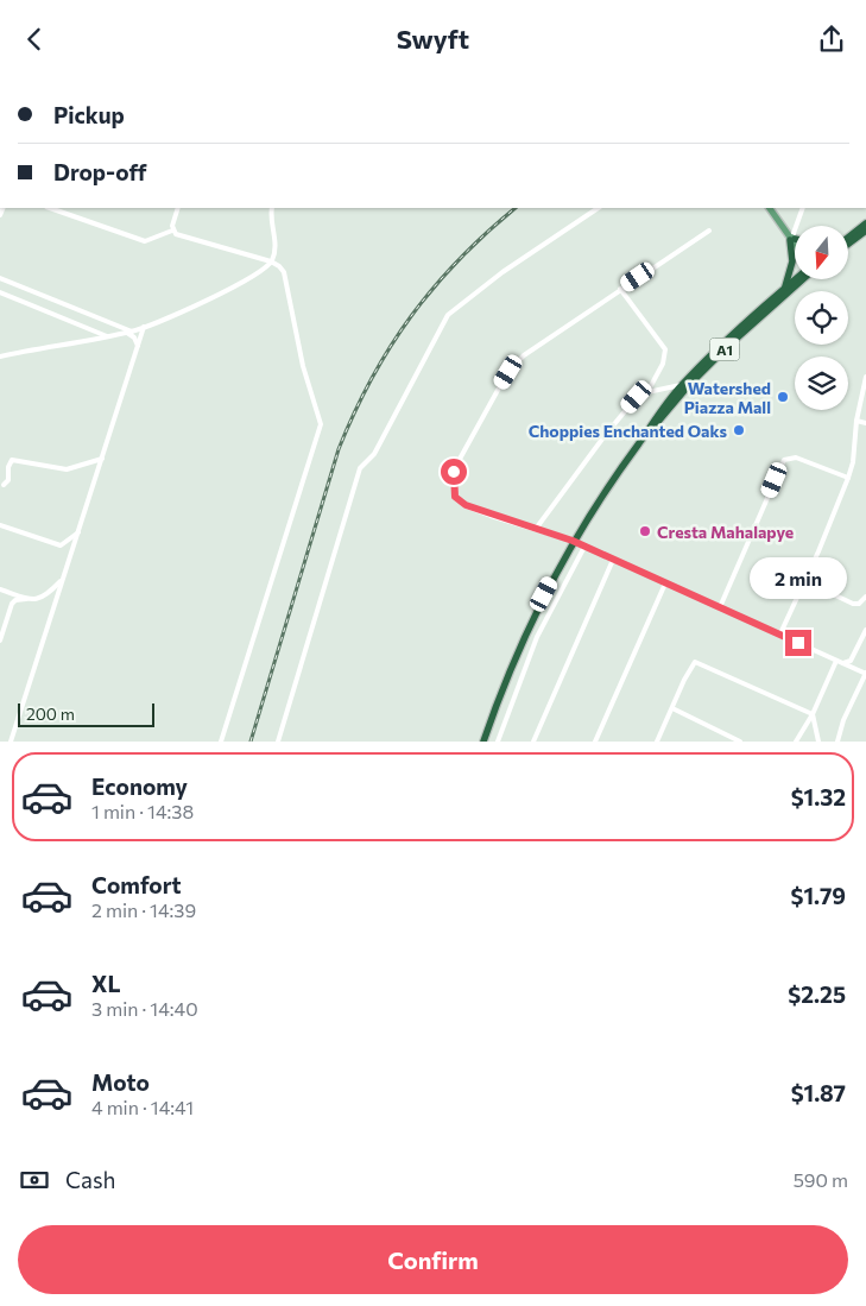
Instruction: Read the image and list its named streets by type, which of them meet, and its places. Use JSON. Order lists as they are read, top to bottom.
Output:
{
  "streets": {
    "highway": ["A1"]
  },
  "places": ["Watershed Piazza Mall", "Choppies Enchanted Oaks", "Cresta Mahalapye"],
  "scale_bar": "200 m",
  "north": "bottom",
  "page": {
    "header": "Swyft",
    "banner": ["Pickup", "Drop-off"],
    "bubble": "2 min",
    "scale": "200 m",
    "list": [
      {
        "name": "Economy",
        "note": "1 min · 14:38",
        "value": "$1.32"
      },
      {
        "name": "Comfort",
        "note": "2 min · 14:39",
        "value": "$1.79"
      },
      {
        "name": "XL",
        "note": "3 min · 14:40",
        "value": "$2.25"
      },
      {
        "name": "Moto",
        "note": "4 min · 14:41",
        "value": "$1.87"
      }
    ],
    "pay": ["Cash", "590 m"],
    "buttons": "Confirm"
  }
}
